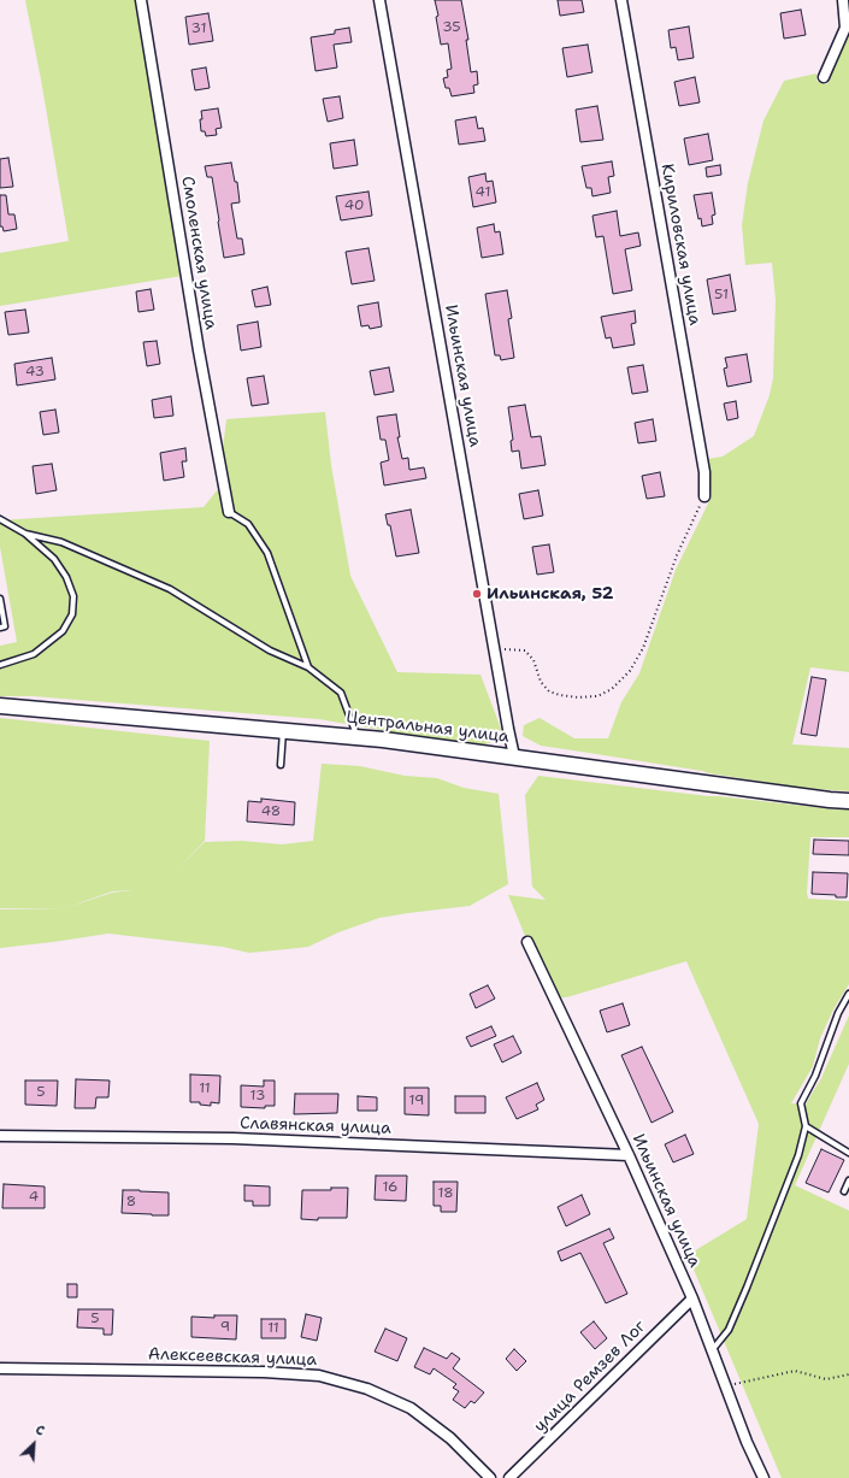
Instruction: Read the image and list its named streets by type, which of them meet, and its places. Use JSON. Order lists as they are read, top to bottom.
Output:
{
  "streets": {
    "street": [
      "Кириловская улица",
      "Смоленская улица",
      "Ильинская улица",
      "Центральная улица",
      "Славянская улица",
      "Алексеевская улица",
      "улица Ремзев Лог"
    ]
  },
  "crossings": [
    ["Ильинская улица", "Центральная улица"],
    ["Ильинская улица", "Славянская улица"],
    ["Ильинская улица", "улица Ремзев Лог"]
  ],
  "places": ["Ильинская, 52"],
  "house_numbers": [
    "35",
    "31",
    "41",
    "40",
    "51",
    "43",
    "48",
    "11",
    "5",
    "13",
    "19",
    "16",
    "18",
    "4",
    "8",
    "5",
    "9",
    "11"
  ],
  "north": "top right"
}
